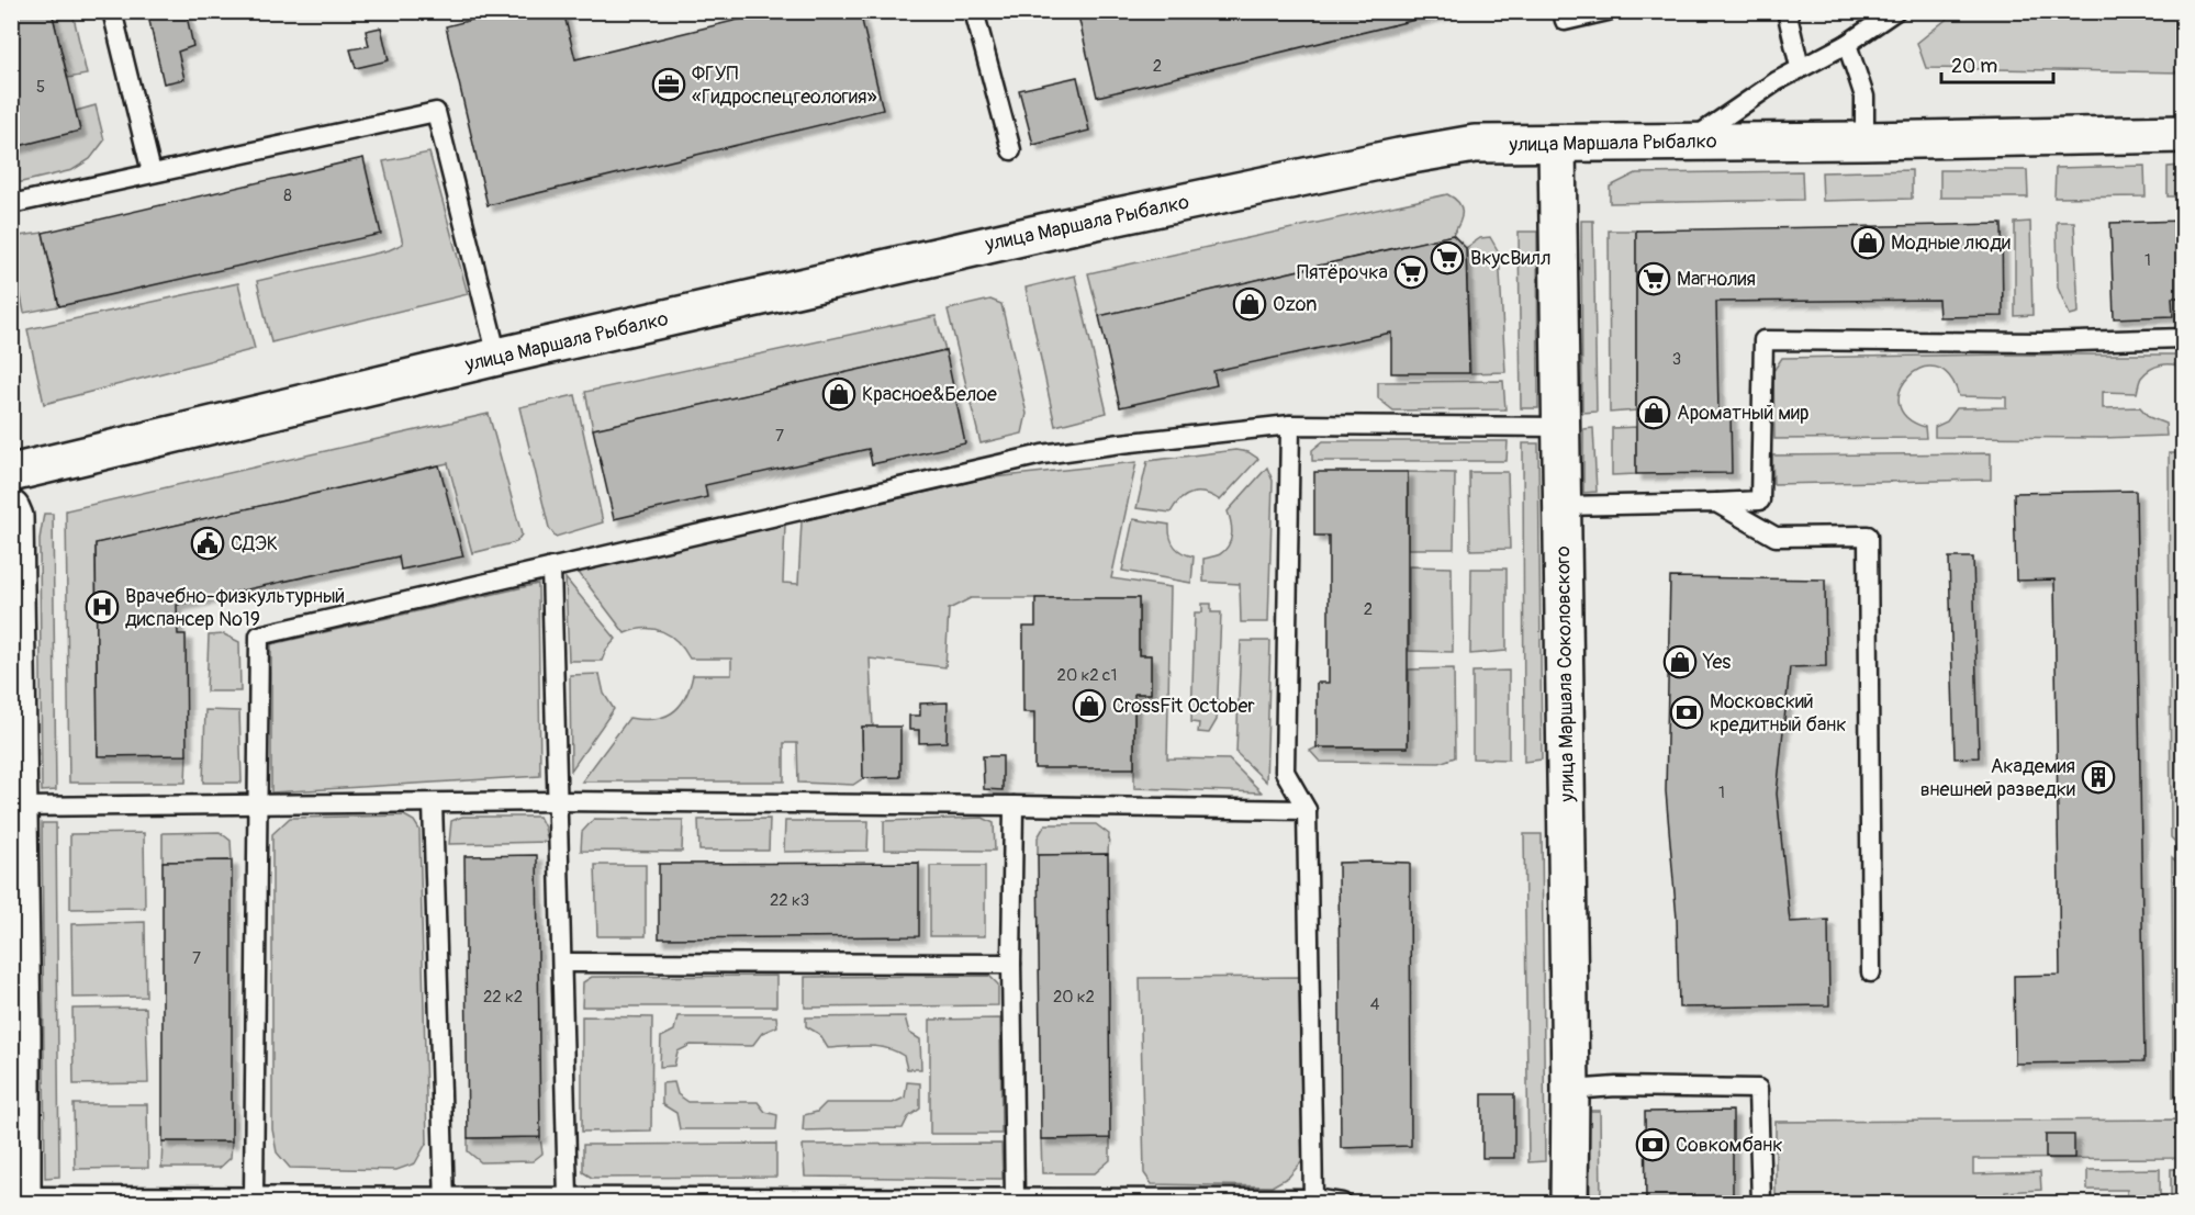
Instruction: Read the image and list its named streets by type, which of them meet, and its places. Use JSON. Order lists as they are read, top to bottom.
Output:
{
  "streets": {
    "street": ["улица Маршала Рыбалко", "улица Маршала Соколовского"]
  },
  "crossings": [
    ["улица Маршала Рыбалко", "улица Маршала Соколовского"]
  ],
  "places": {
    "office": ["ФГУП «Гидроспецгеология»"],
    "shop": [
      "Модные люди",
      "Ozon",
      "Красное&Белое",
      "Ароматный мир",
      "Yes",
      "CrossFit October"
    ],
    "supermarket": ["ВкусВилл", "Пятёрочка", "Магнолия"],
    "public building": ["СДЭК"],
    "hospital": ["Врачебно-физкультурный диспансер №19"],
    "bank": ["Московский кредитный банк", "Совкомбанк"],
    "building": ["Академия внешней разведки"]
  },
  "house_numbers": [
    "2",
    "5",
    "8",
    "1",
    "3",
    "7",
    "2",
    "20 к2 с1",
    "1",
    "22 к3",
    "7",
    "22 к2",
    "20 к2",
    "4"
  ],
  "scale_bar": "20 m"
}
